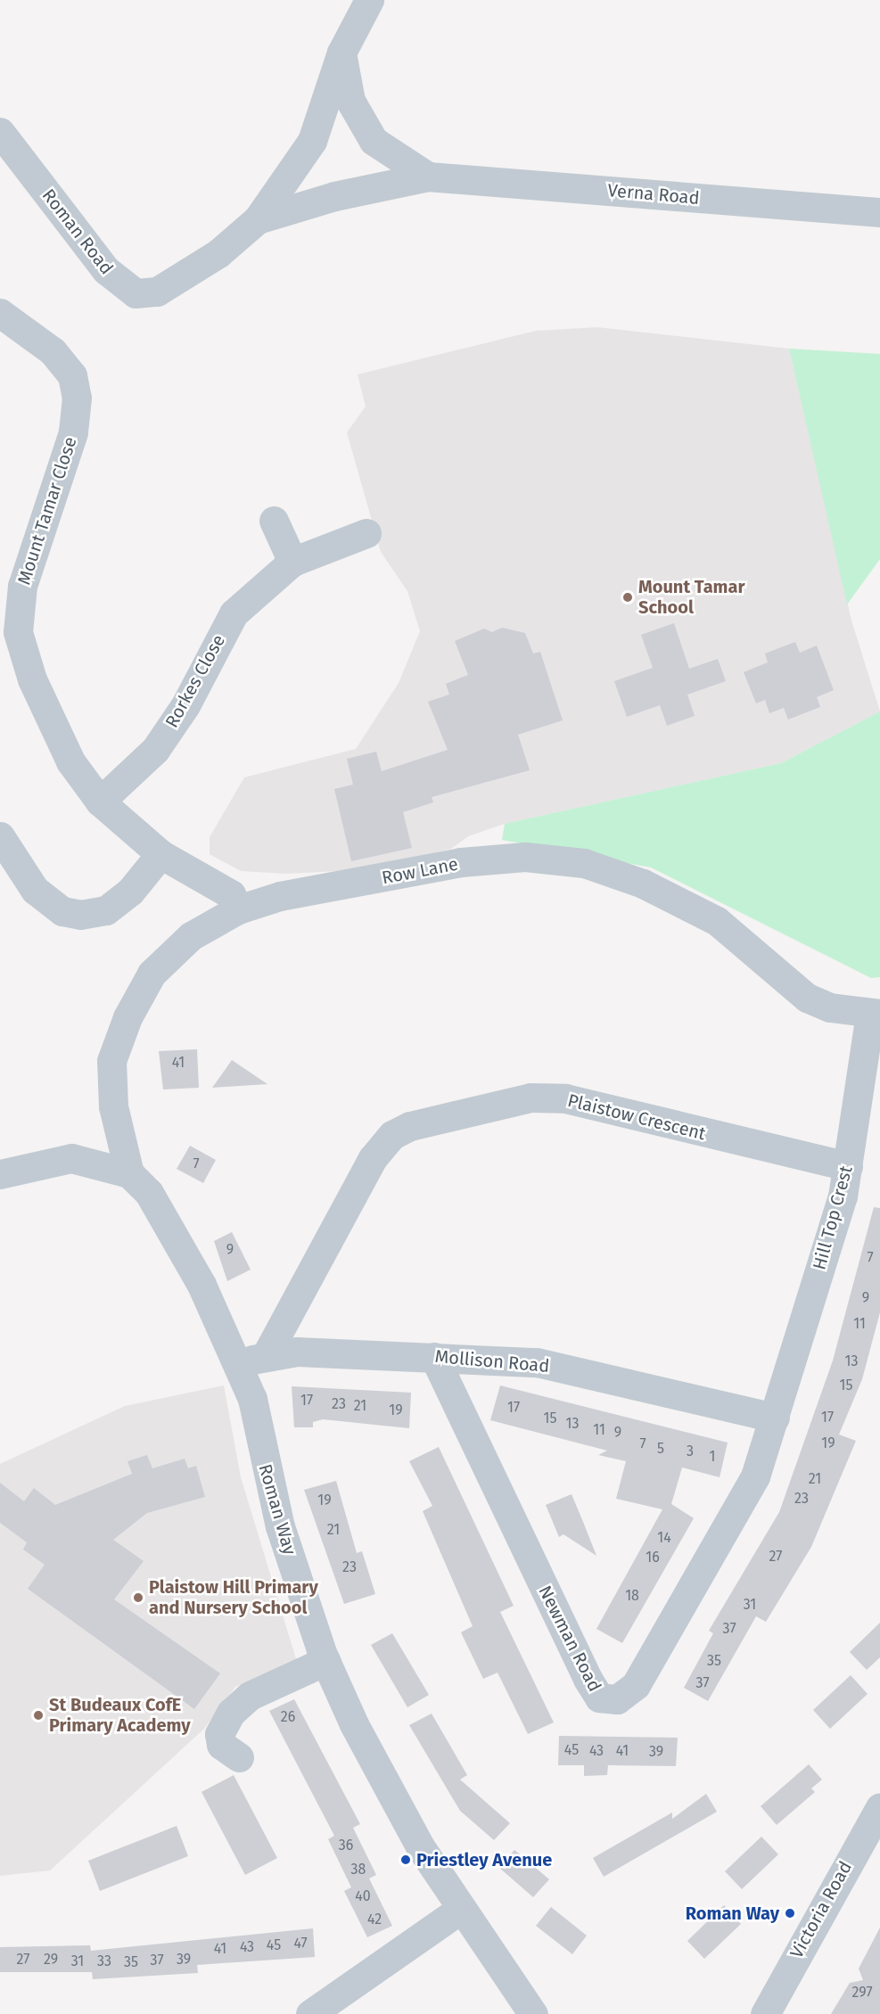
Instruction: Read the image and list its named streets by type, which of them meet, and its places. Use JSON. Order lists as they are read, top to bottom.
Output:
{
  "streets": {
    "street": [
      "Verna Road",
      "Roman Road",
      "Mount Tamar Close",
      "Rorkes Close",
      "Row Lane",
      "Plaistow Crescent",
      "Hill Top Crest",
      "Mollison Road",
      "Roman Way",
      "Newman Road",
      "Victoria Road"
    ]
  },
  "crossings": [
    ["Verna Road", "Roman Road"],
    ["Mount Tamar Close", "Rorkes Close"],
    ["Mount Tamar Close", "Row Lane"],
    ["Row Lane", "Hill Top Crest"],
    ["Row Lane", "Roman Way"],
    ["Plaistow Crescent", "Hill Top Crest"],
    ["Plaistow Crescent", "Mollison Road"],
    ["Hill Top Crest", "Mollison Road"],
    ["Hill Top Crest", "Newman Road"],
    ["Mollison Road", "Roman Way"],
    ["Mollison Road", "Newman Road"]
  ],
  "places": [
    "Mount Tamar School",
    "Plaistow Hill Primary and Nursery School",
    "St Budeaux CofE Primary Academy",
    "Priestley Avenue",
    "Roman Way"
  ],
  "house_numbers": [
    "41",
    "7",
    "9",
    "7",
    "9",
    "11",
    "13",
    "15",
    "17",
    "23",
    "21",
    "17",
    "19",
    "17",
    "15",
    "13",
    "11",
    "9",
    "19",
    "7",
    "5",
    "3",
    "1",
    "21",
    "23",
    "19",
    "21",
    "14",
    "27",
    "16",
    "23",
    "18",
    "31",
    "37",
    "35",
    "37",
    "26",
    "45",
    "43",
    "41",
    "39",
    "36",
    "38",
    "40",
    "42",
    "47",
    "45",
    "43",
    "41",
    "27",
    "29",
    "39",
    "37",
    "31",
    "33",
    "35",
    "297"
  ]
}
